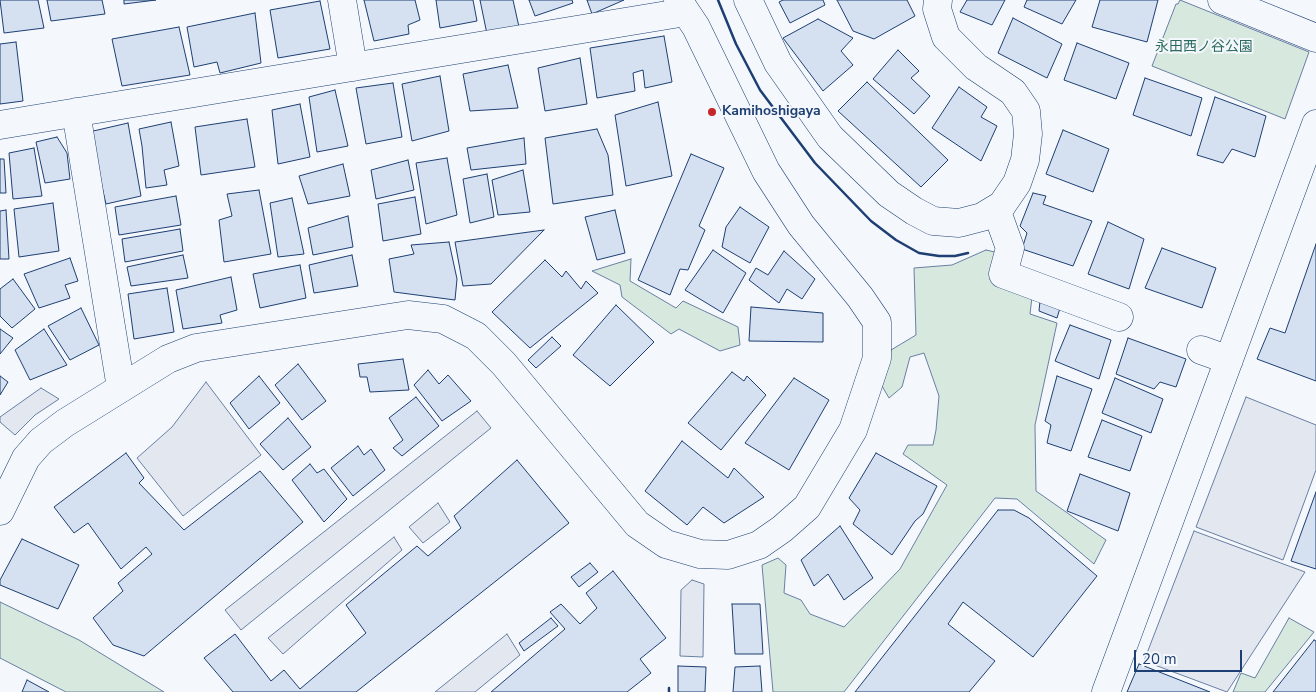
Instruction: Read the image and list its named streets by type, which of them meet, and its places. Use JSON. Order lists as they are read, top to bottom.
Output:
{
  "parks": ["永田西ノ谷公園"],
  "places": ["Kamihoshigaya"],
  "scale_bar": "20 m"
}
